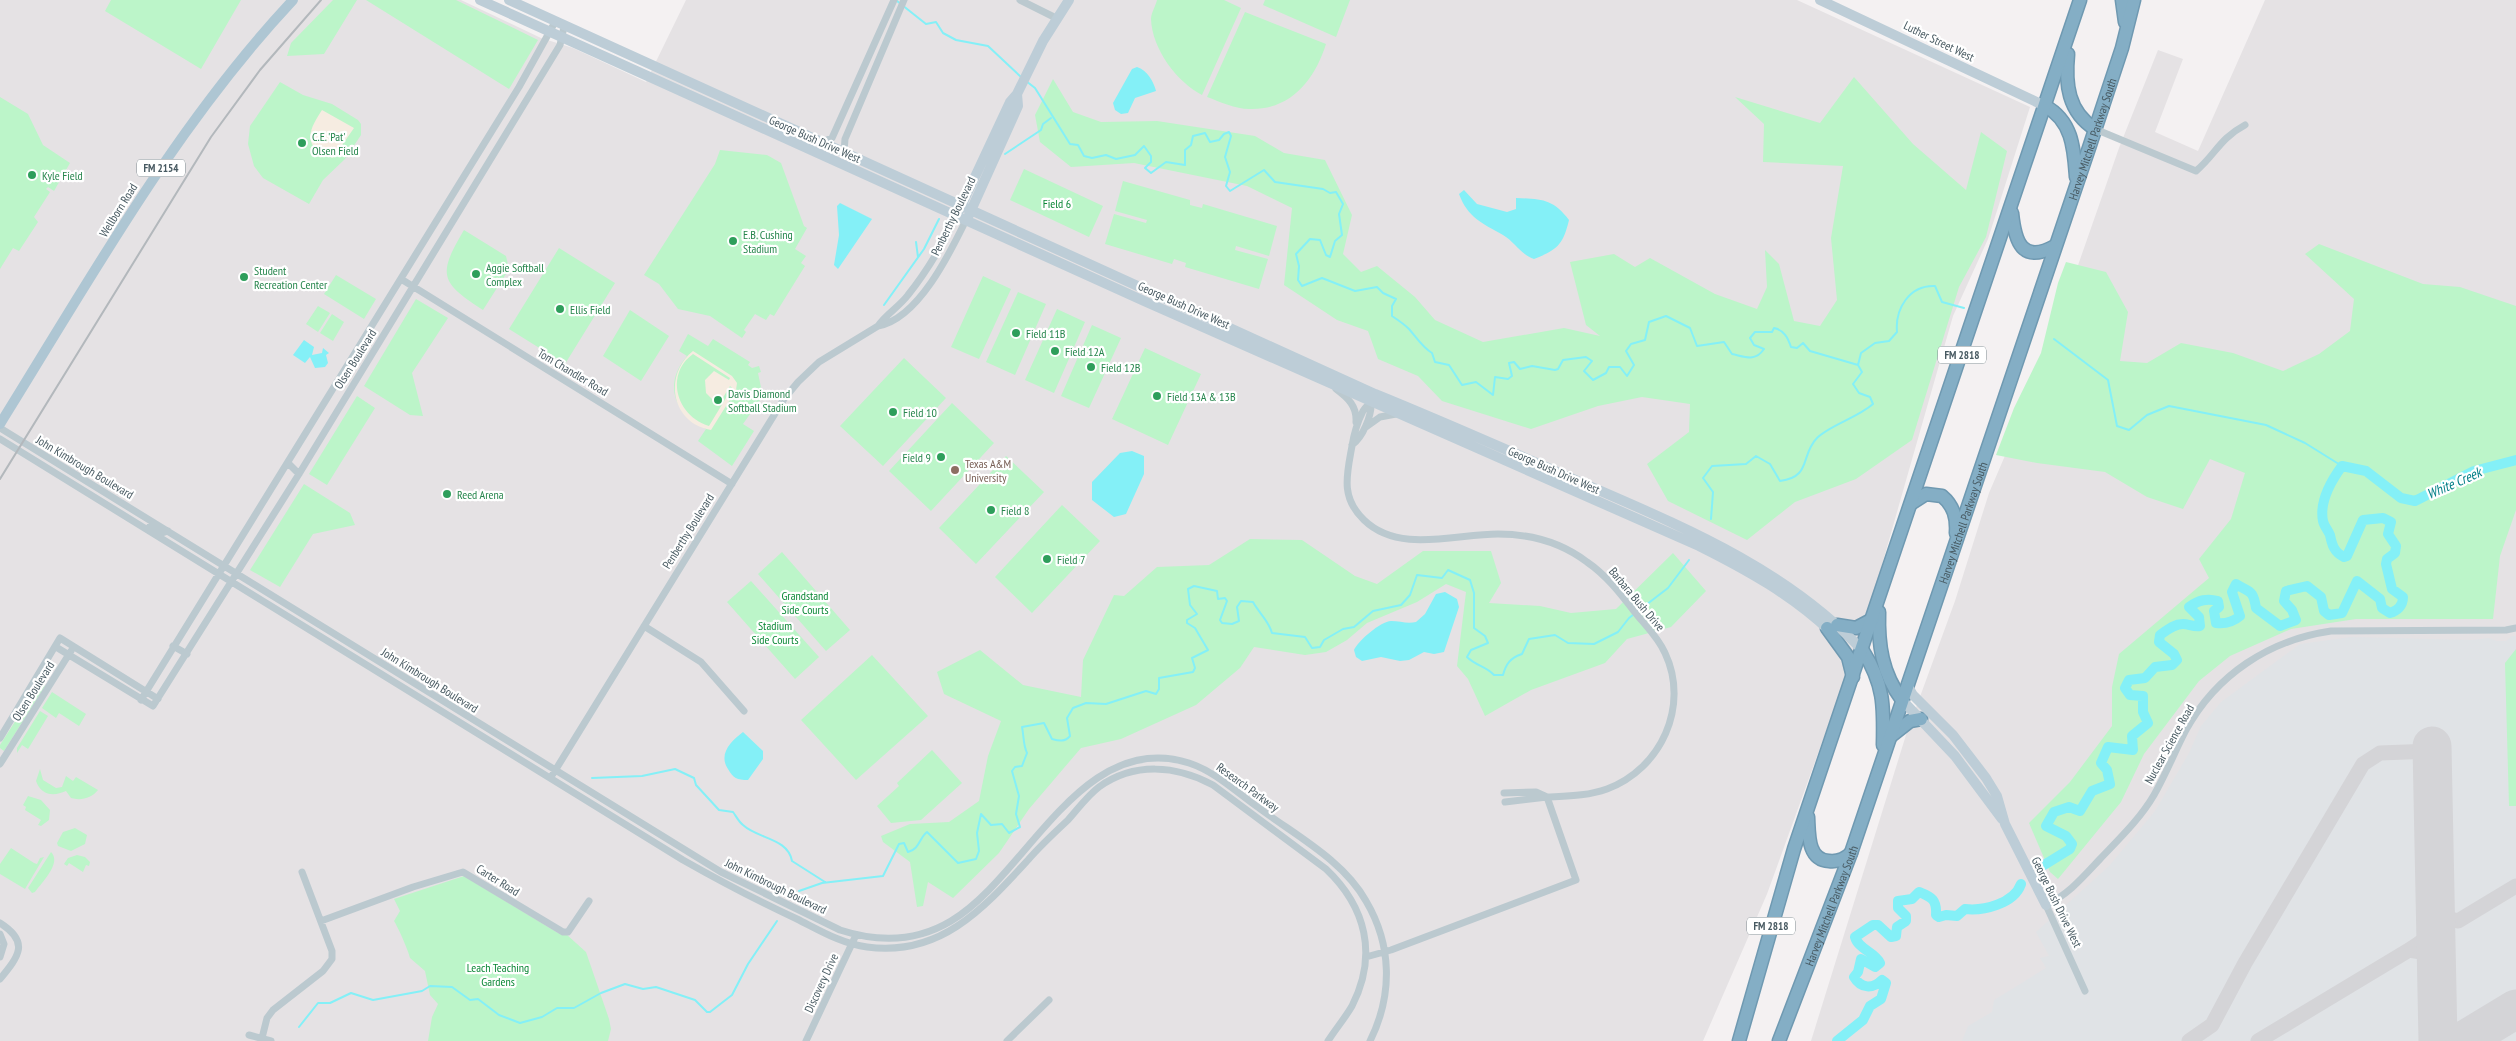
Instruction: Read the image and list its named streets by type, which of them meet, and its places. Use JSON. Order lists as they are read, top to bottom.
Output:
{
  "streets": {
    "highway": ["Harvey Mitchell Parkway South", "FM 2818"],
    "main road": [
      "Luther Street West",
      "George Bush Drive West",
      "FM 2154",
      "Wellborn Road",
      "Penberthy Boulevard"
    ],
    "street": [
      "Olsen Boulevard",
      "Tom Chandler Road",
      "John Kimbrough Boulevard",
      "Barbara Bush Drive",
      "Nuclear Science Road",
      "Research Parkway",
      "Carter Road",
      "Discovery Drive"
    ]
  },
  "crossings": [
    ["Luther Street West", "FM 2818"],
    ["George Bush Drive West", "Harvey Mitchell Parkway South"],
    ["George Bush Drive West", "Penberthy Boulevard"],
    ["George Bush Drive West", "FM 2818"],
    ["George Bush Drive West", "Olsen Boulevard"],
    ["George Bush Drive West", "Barbara Bush Drive"],
    ["George Bush Drive West", "Nuclear Science Road"],
    ["Penberthy Boulevard", "Tom Chandler Road"],
    ["Penberthy Boulevard", "John Kimbrough Boulevard"],
    ["Olsen Boulevard", "Tom Chandler Road"],
    ["Olsen Boulevard", "John Kimbrough Boulevard"],
    ["John Kimbrough Boulevard", "Research Parkway"],
    ["John Kimbrough Boulevard", "Discovery Drive"],
    ["Research Parkway", "Discovery Drive"]
  ],
  "water": ["White Creek"],
  "parks": [
    "Field 6",
    "Grandstand Side Courts",
    "Stadium Side Courts",
    "Leach Teaching Gardens"
  ],
  "places": [
    "C.E. 'Pat' Olsen Field",
    "Kyle Field",
    "E.B. Cushing Stadium",
    "Aggie Softball Complex",
    "Student Recreation Center",
    "Ellis Field",
    "Field 11B",
    "Field 12A",
    "Field 12B",
    "Field 13A & 13B",
    "Davis Diamond Softball Stadium",
    "Field 10",
    "Field 9",
    "Texas A&M University",
    "Reed Arena",
    "Field 8",
    "Field 7"
  ]
}
